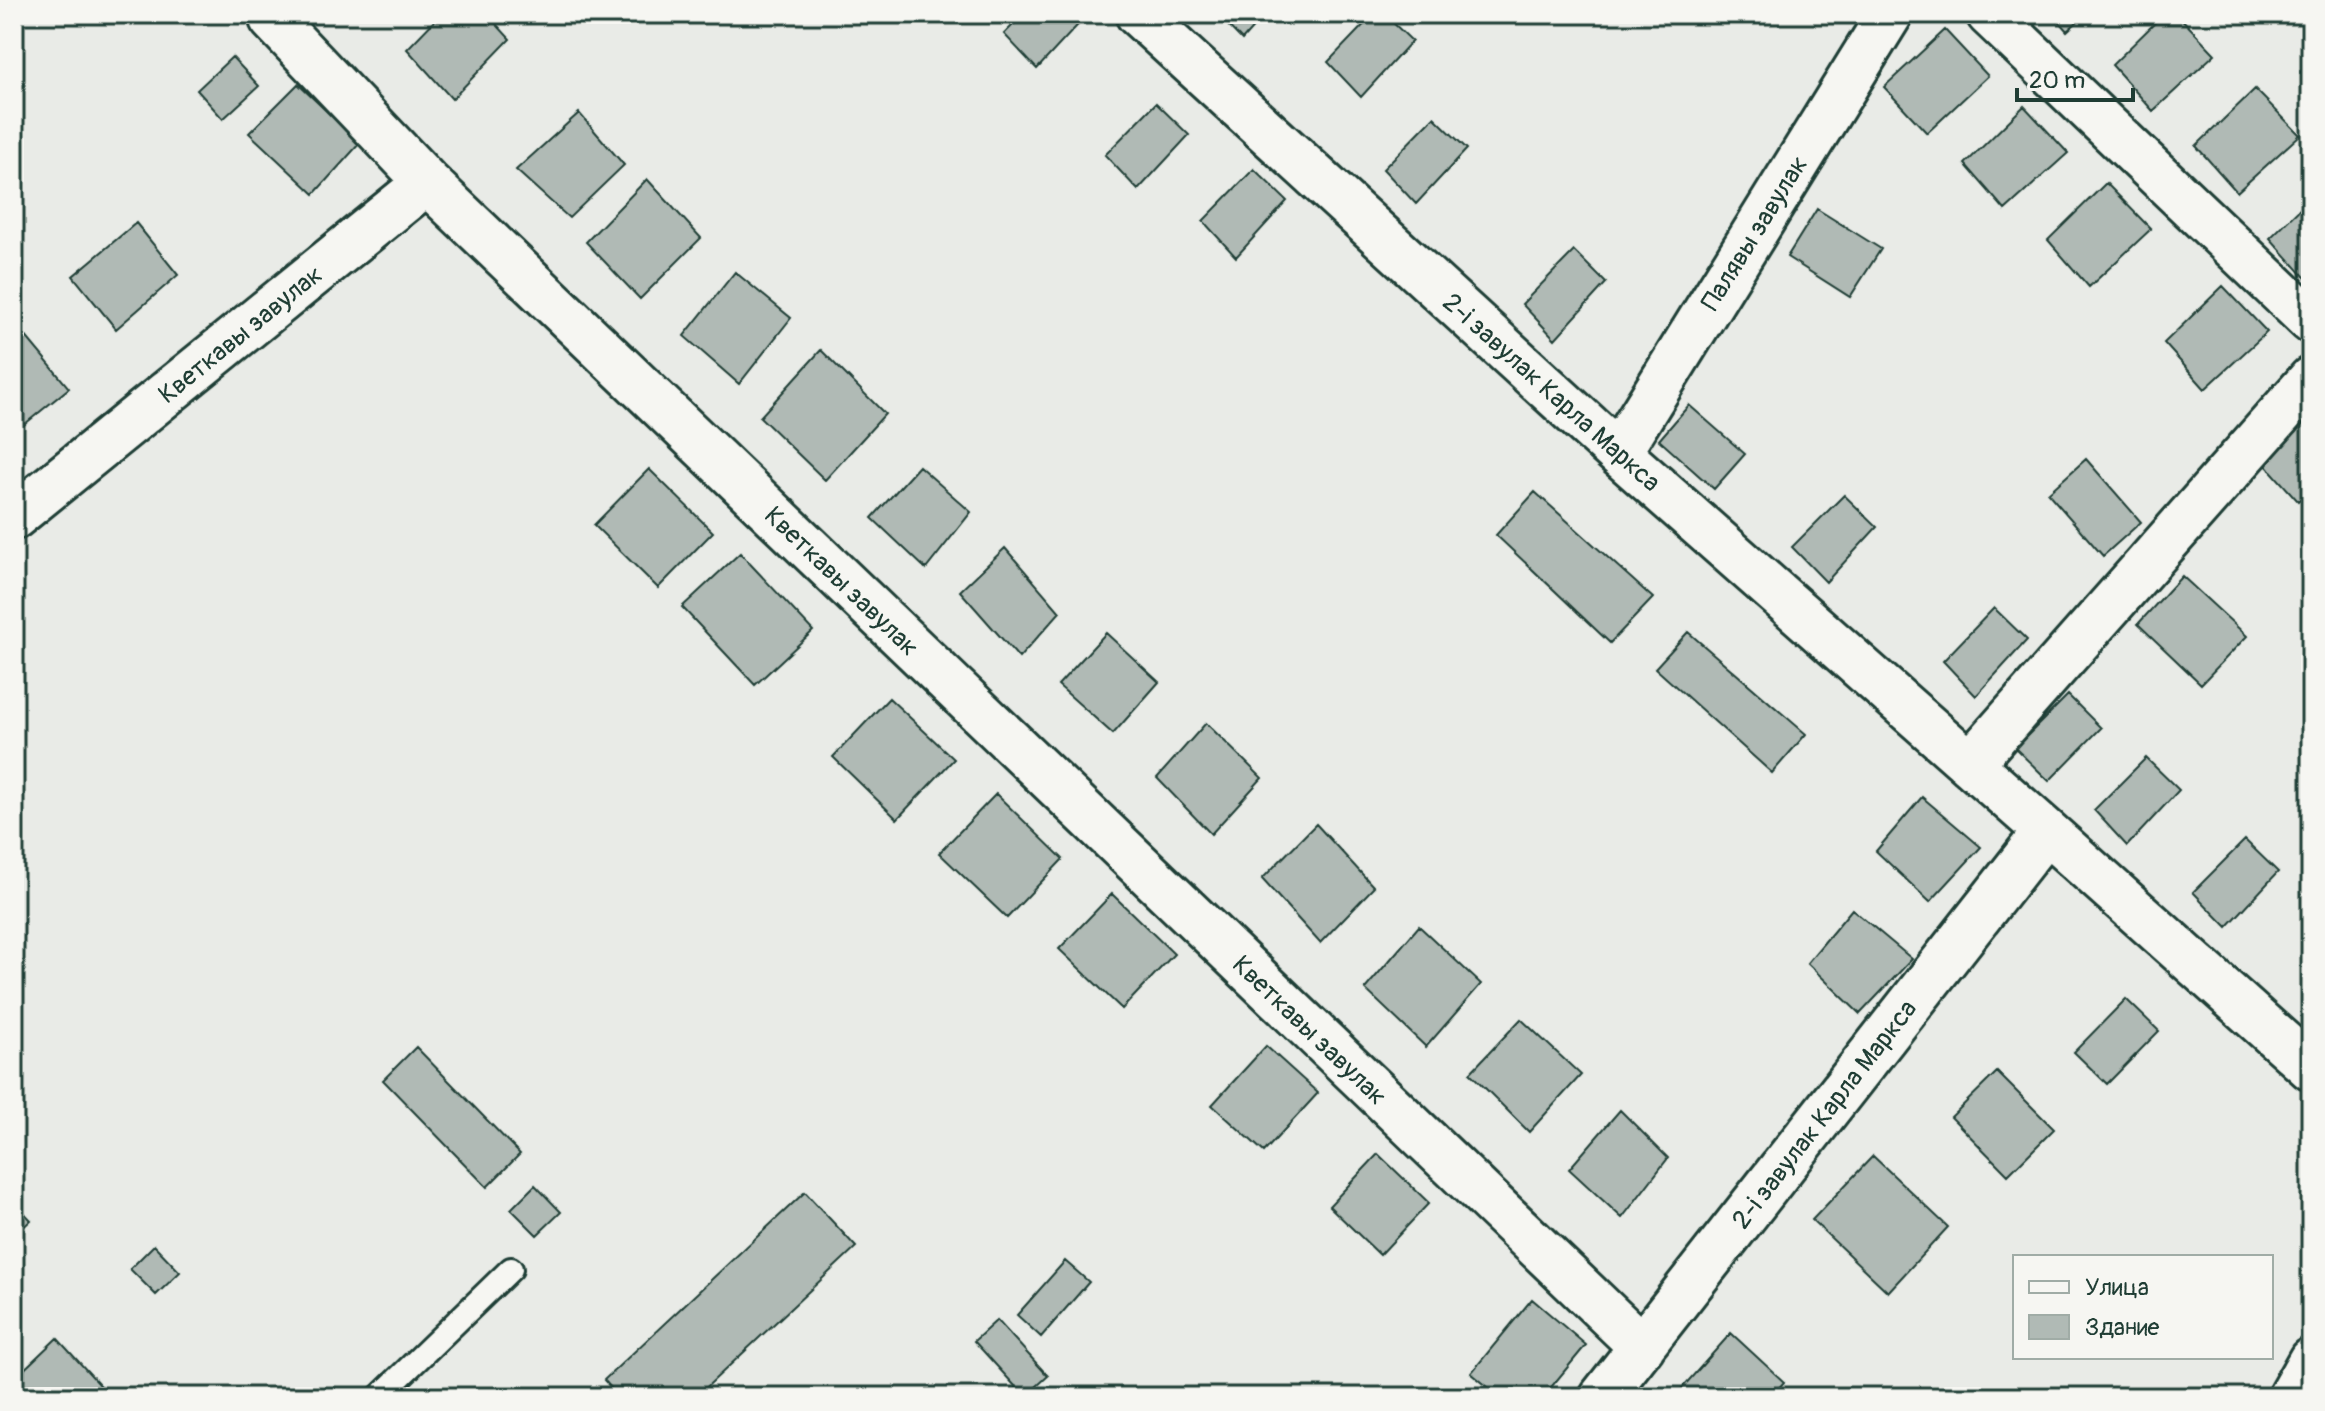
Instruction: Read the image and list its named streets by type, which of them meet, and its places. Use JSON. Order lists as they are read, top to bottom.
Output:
{
  "streets": {
    "street": ["Палявы завулак", "Кветкавы завулак", "2-і завулак Карла Маркса"]
  },
  "crossings": [
    ["Палявы завулак", "2-і завулак Карла Маркса"],
    ["Кветкавы завулак", "2-і завулак Карла Маркса"]
  ],
  "legend": ["Улица", "Здание"],
  "scale_bar": "20 m"
}
